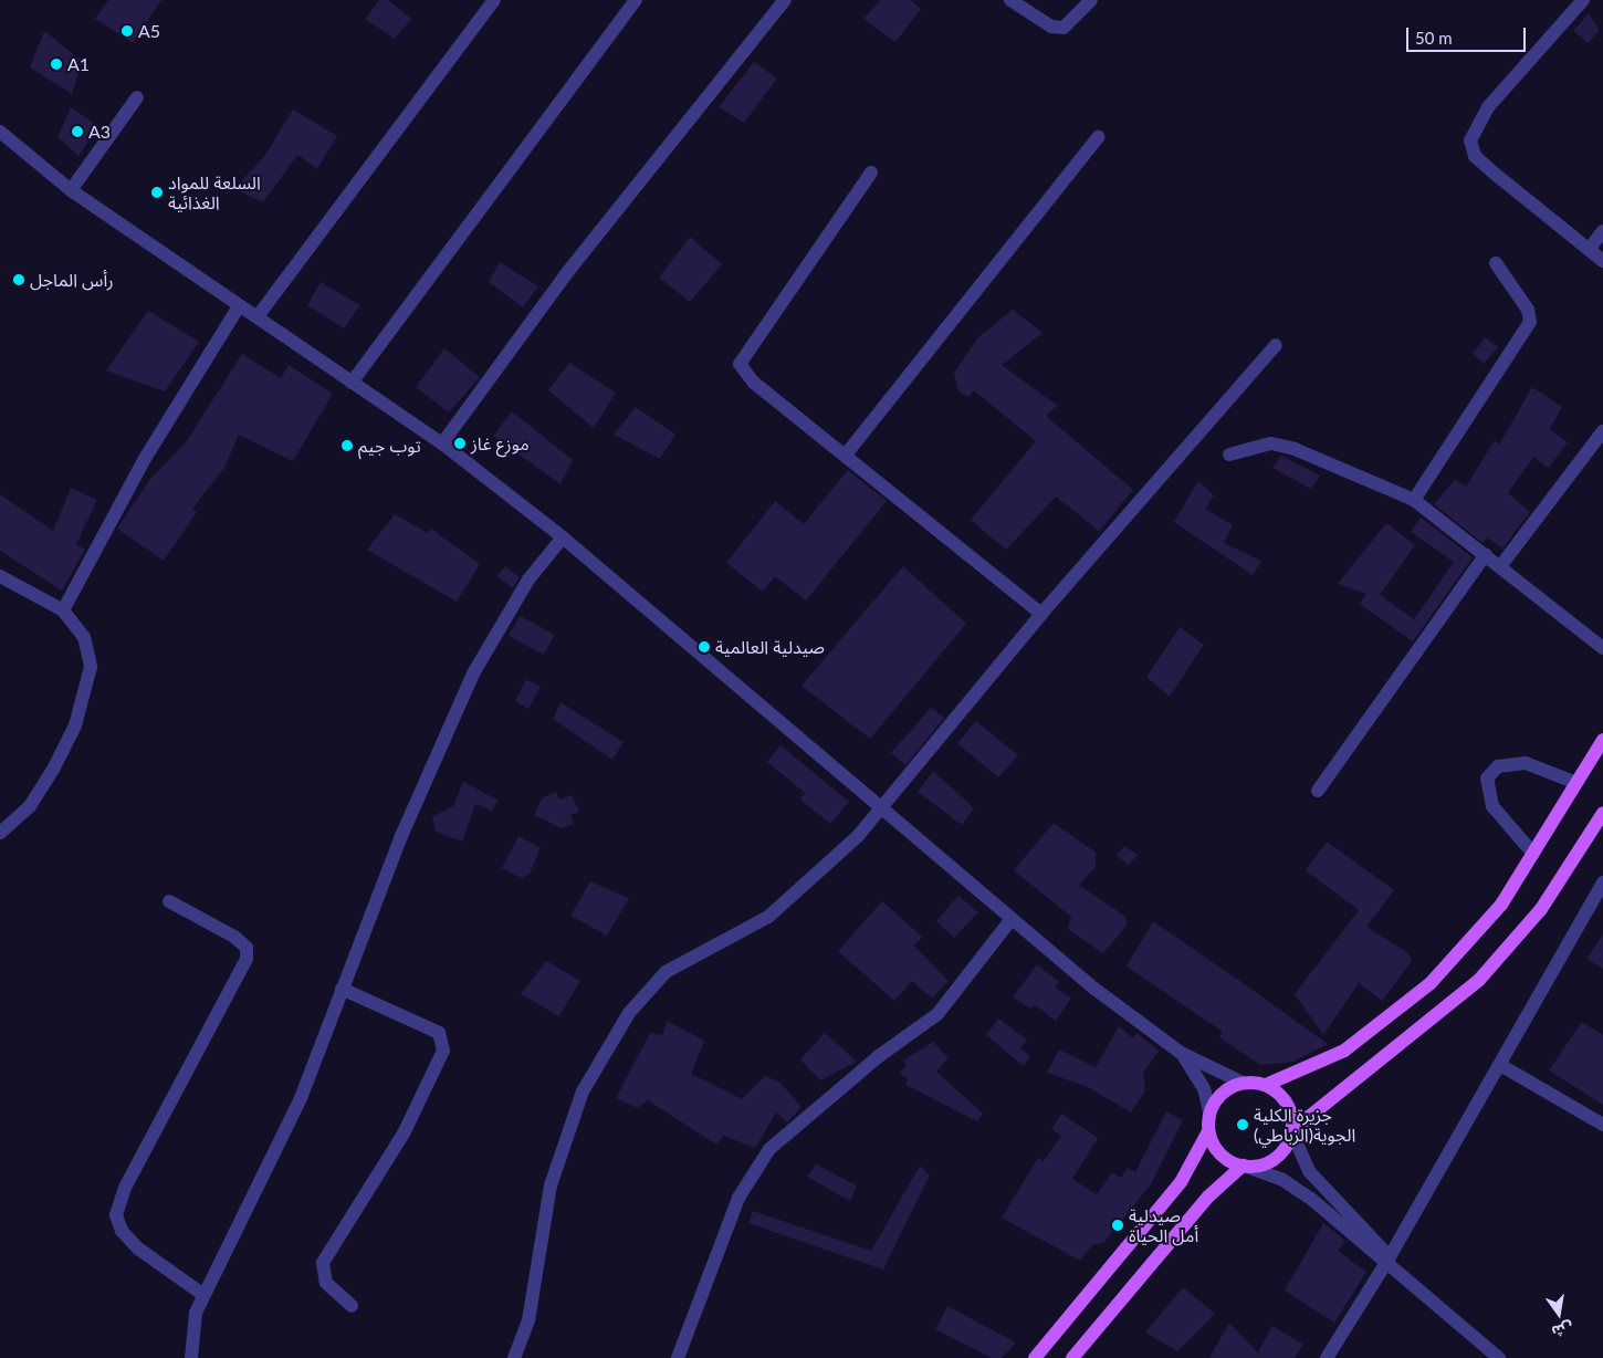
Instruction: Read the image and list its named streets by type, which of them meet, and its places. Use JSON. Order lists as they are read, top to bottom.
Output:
{
  "places": [
    "A5",
    "A1",
    "A3",
    "السلعة للمواد الغذائية",
    "رأس الماجل",
    "موزع غاز",
    "توب جيم",
    "صيدلية العالمية",
    "جزيرة الكلية الجوية(الزباطي)",
    "صيدلية أمل الحياة"
  ],
  "scale_bar": "50 m",
  "north": "bottom"
}
